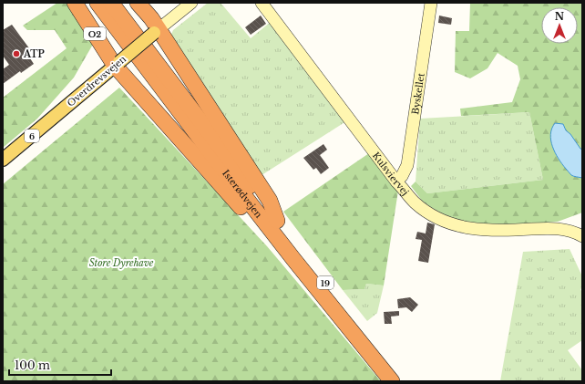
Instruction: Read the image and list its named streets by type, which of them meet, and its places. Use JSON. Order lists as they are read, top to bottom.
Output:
{
  "streets": {
    "highway": ["O2", "Isterødvejen", "19"],
    "main road": ["Overdrevsvejen", "6"],
    "street": ["Byskellet", "Kulsviervej"]
  },
  "crossings": [
    ["O2", "Overdrevsvejen"],
    ["Byskellet", "Kulsviervej"]
  ],
  "parks": ["Store Dyrehave"],
  "places": ["ATP"],
  "scale_bar": "100 m",
  "north": "top"
}
